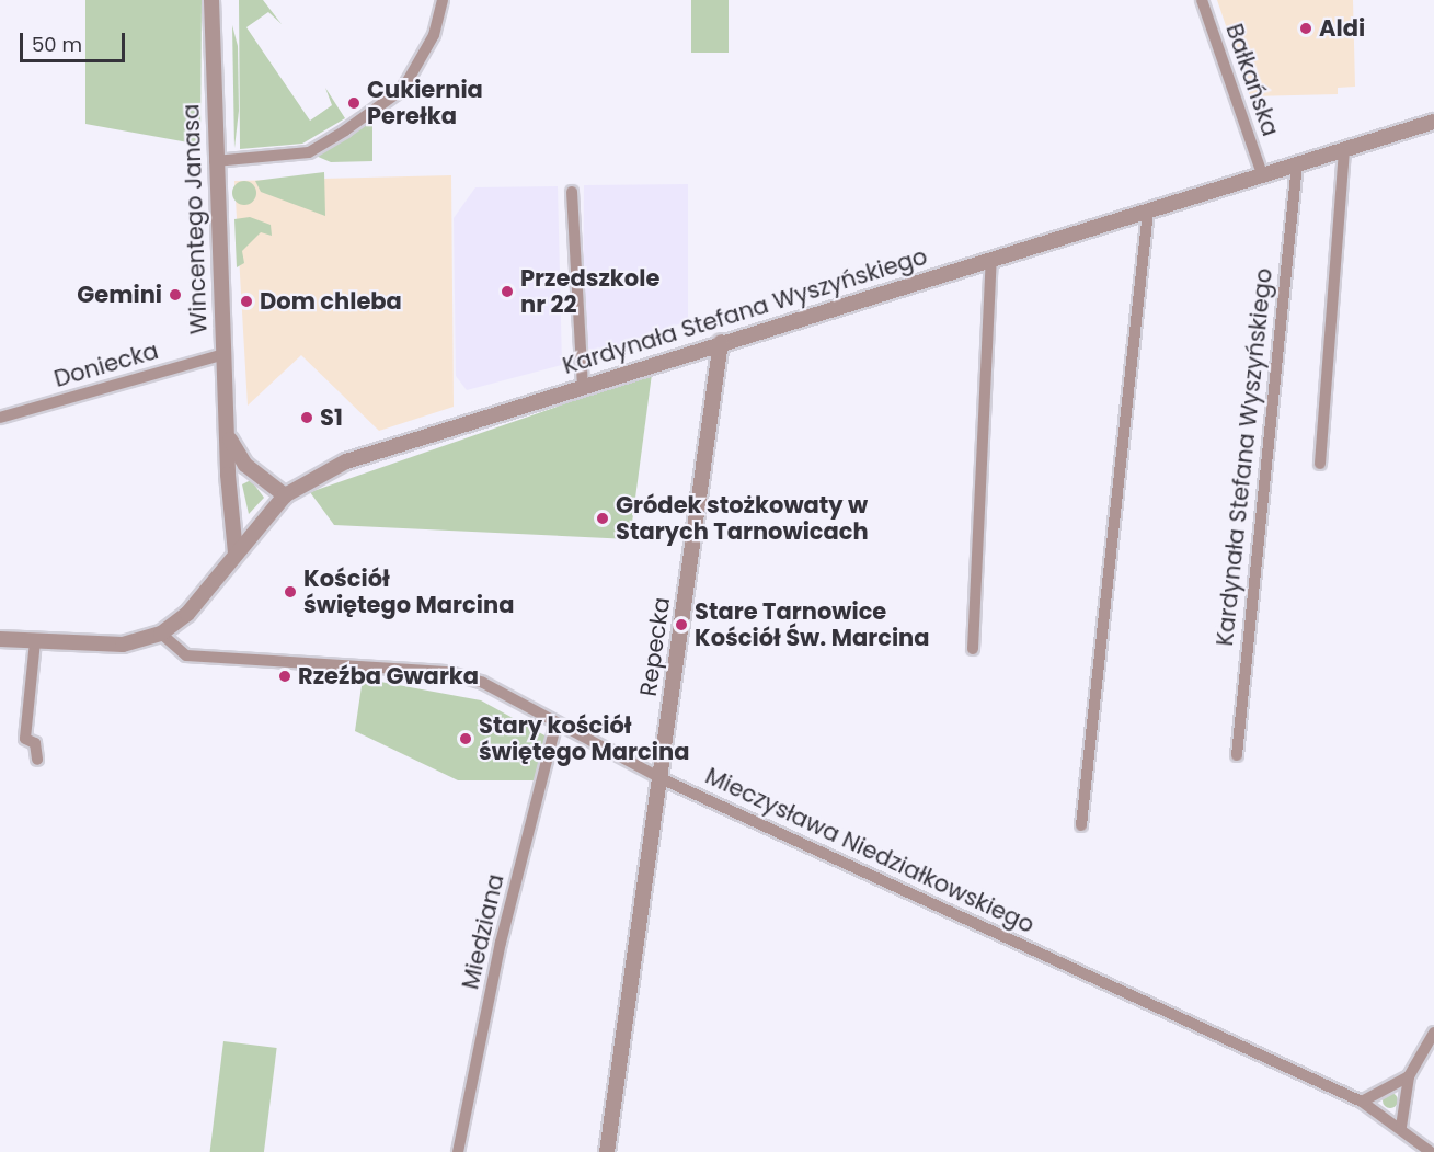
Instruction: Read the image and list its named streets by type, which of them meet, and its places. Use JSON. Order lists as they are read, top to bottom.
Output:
{
  "streets": {
    "street": [
      "Bałkańska",
      "Wincentego Janasa",
      "Kardynała Stefana Wyszyńskiego",
      "Doniecka",
      "Repecka",
      "Mieczysława Niedziałkowskiego",
      "Miedziana"
    ]
  },
  "crossings": [
    ["Bałkańska", "Kardynała Stefana Wyszyńskiego"],
    ["Wincentego Janasa", "Kardynała Stefana Wyszyńskiego"],
    ["Wincentego Janasa", "Doniecka"],
    ["Kardynała Stefana Wyszyńskiego", "Repecka"],
    ["Kardynała Stefana Wyszyńskiego", "Mieczysława Niedziałkowskiego"],
    ["Repecka", "Mieczysława Niedziałkowskiego"],
    ["Mieczysława Niedziałkowskiego", "Miedziana"]
  ],
  "places": [
    "Aldi",
    "Cukiernia Perełka",
    "Przedszkole nr 22",
    "Gemini",
    "Dom chleba",
    "S1",
    "Gródek stożkowaty w Starych Tarnowicach",
    "Kościół świętego Marcina",
    "Stare Tarnowice Kościół Św. Marcina",
    "Rzeźba Gwarka",
    "Stary kościół świętego Marcina"
  ],
  "scale_bar": "50 m"
}
